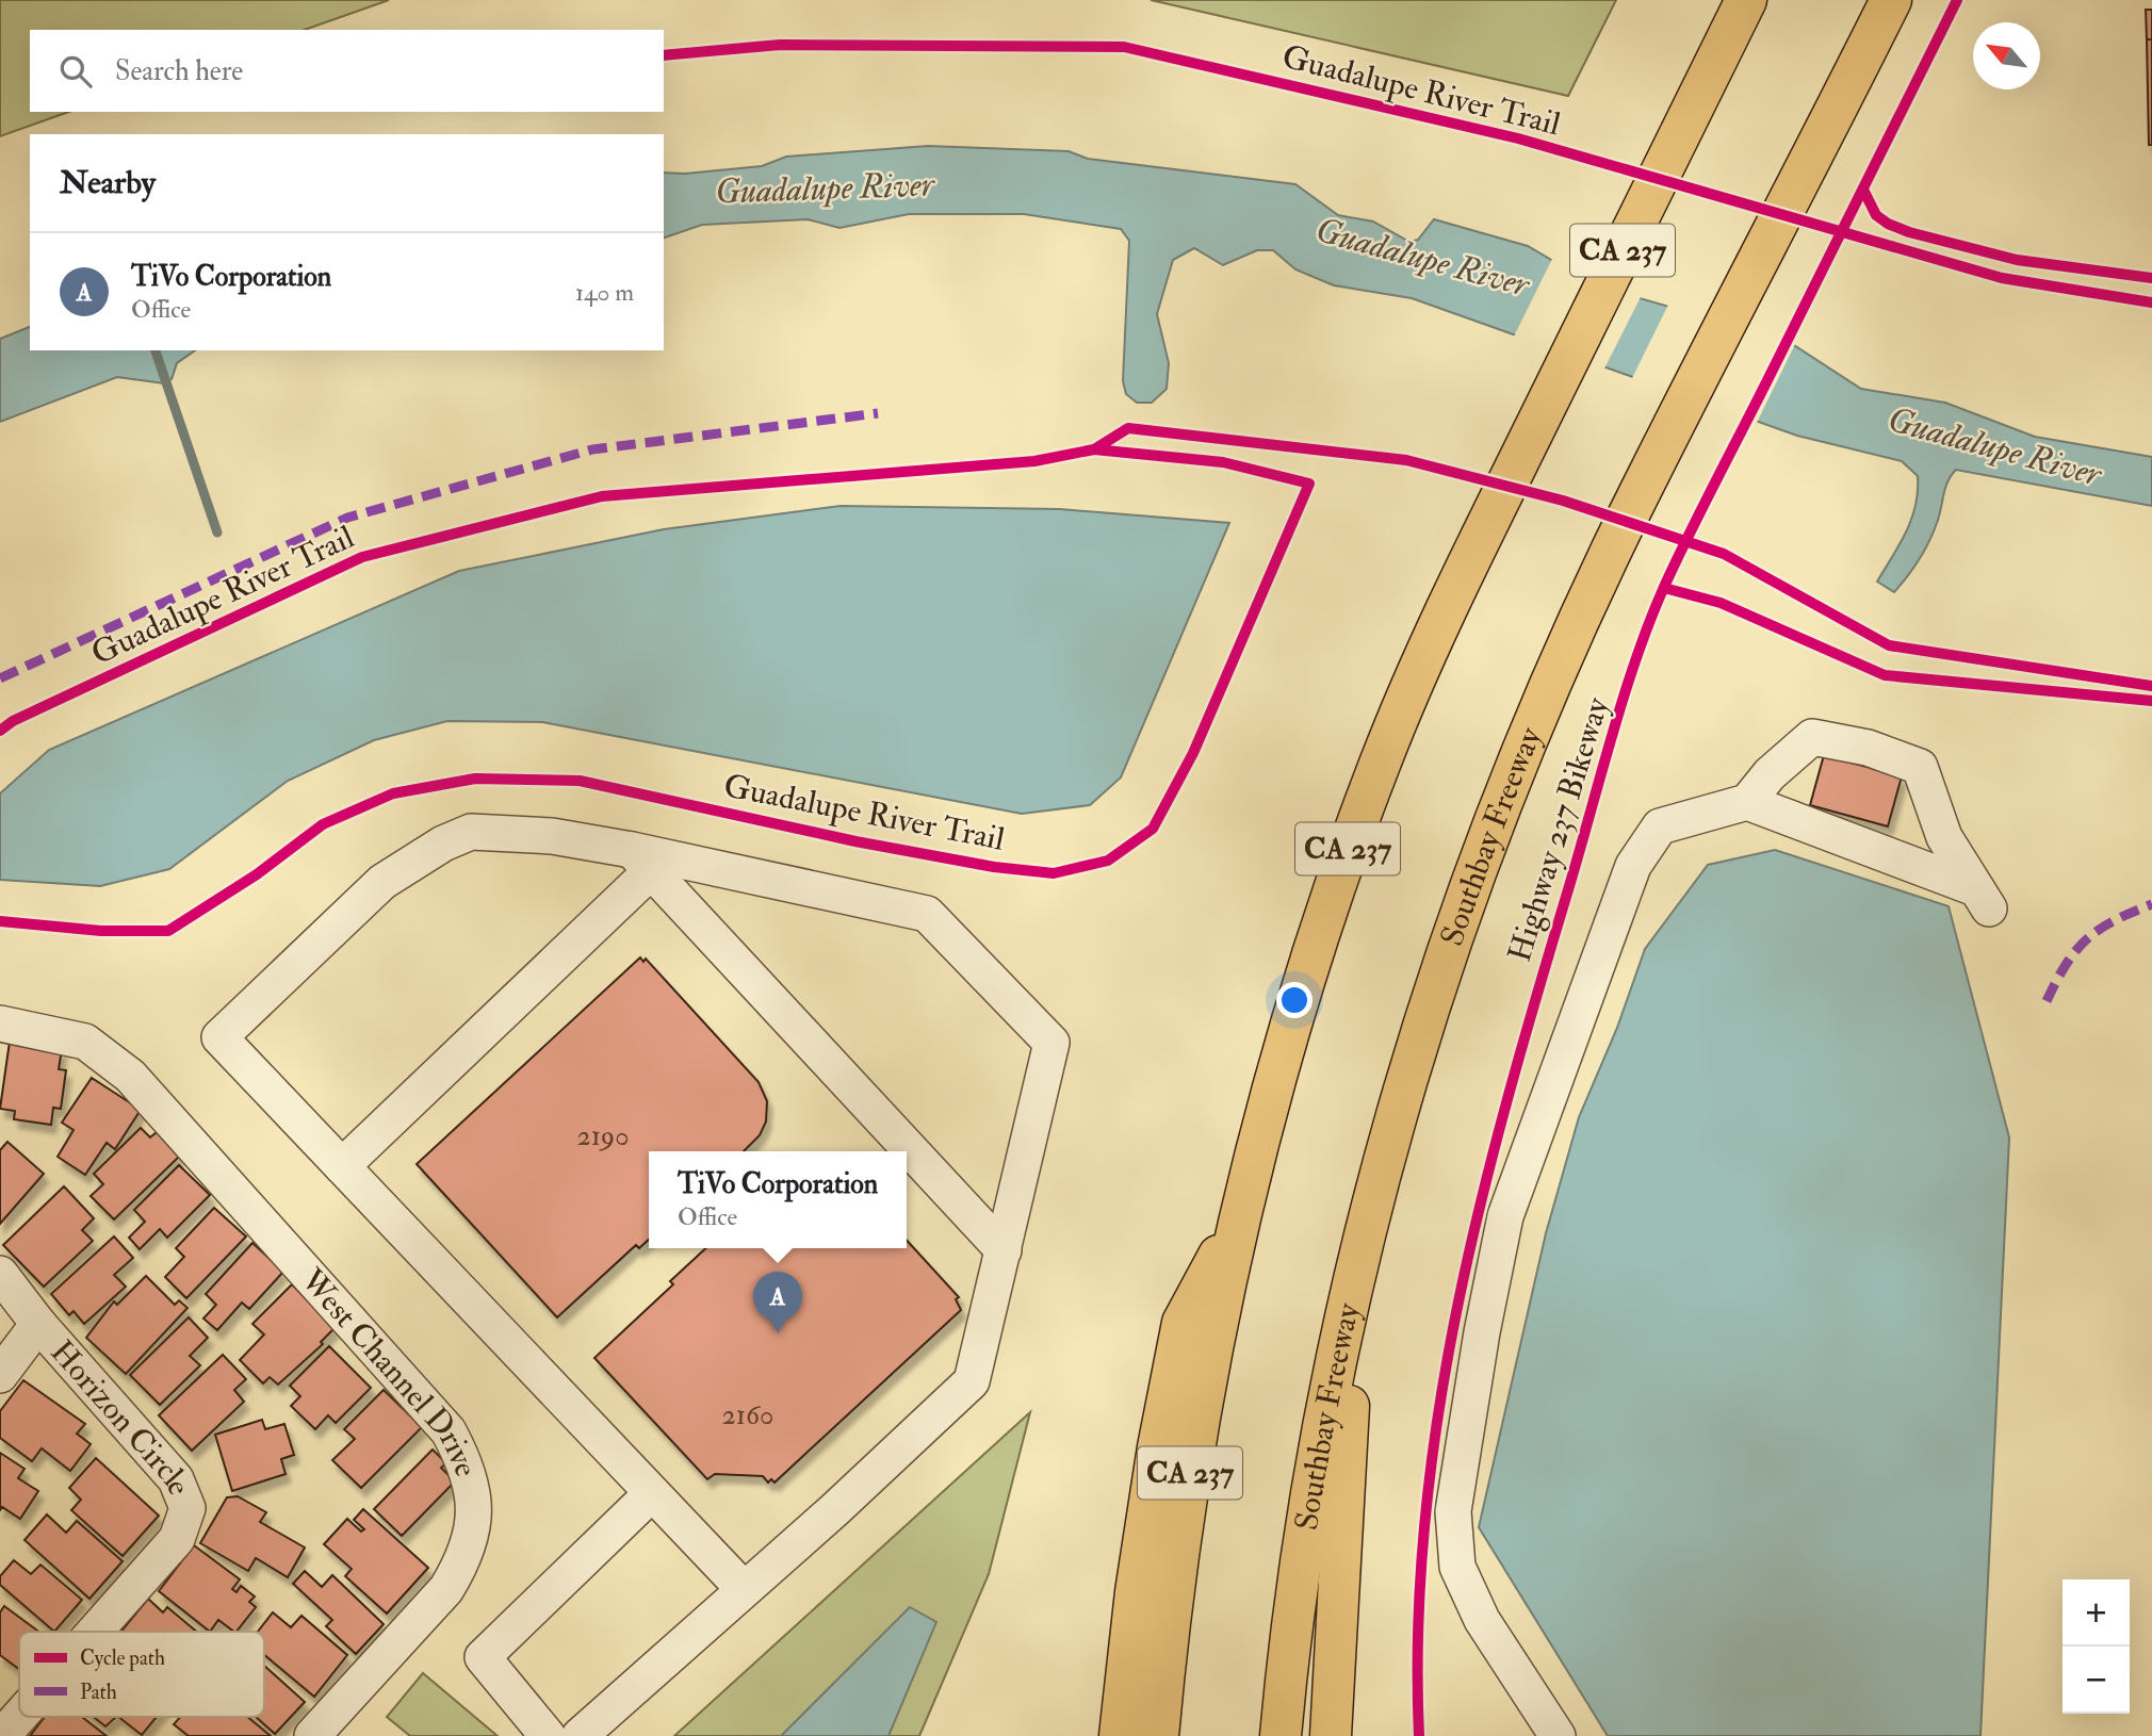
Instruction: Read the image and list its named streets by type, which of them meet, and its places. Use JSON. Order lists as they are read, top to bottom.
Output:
{
  "streets": {
    "highway": ["CA 237", "Southbay Freeway"],
    "street": ["West Channel Drive", "Horizon Circle"],
    "cycle path": ["Guadalupe River Trail", "Highway 237 Bikeway"]
  },
  "water": ["Guadalupe River"],
  "house_numbers": ["2190", "2160"],
  "legend": ["Cycle path", "Path"],
  "north": "top left",
  "page": {
    "search": "Search here",
    "heading": "Nearby",
    "list": [
      {
        "mark": "A",
        "name": "TiVo Corporation",
        "note": "Office",
        "value": "140 m"
      }
    ],
    "popup": ["TiVo Corporation", "Office"],
    "pins": "A",
    "map_buttons": ["+", "−"]
  }
}
